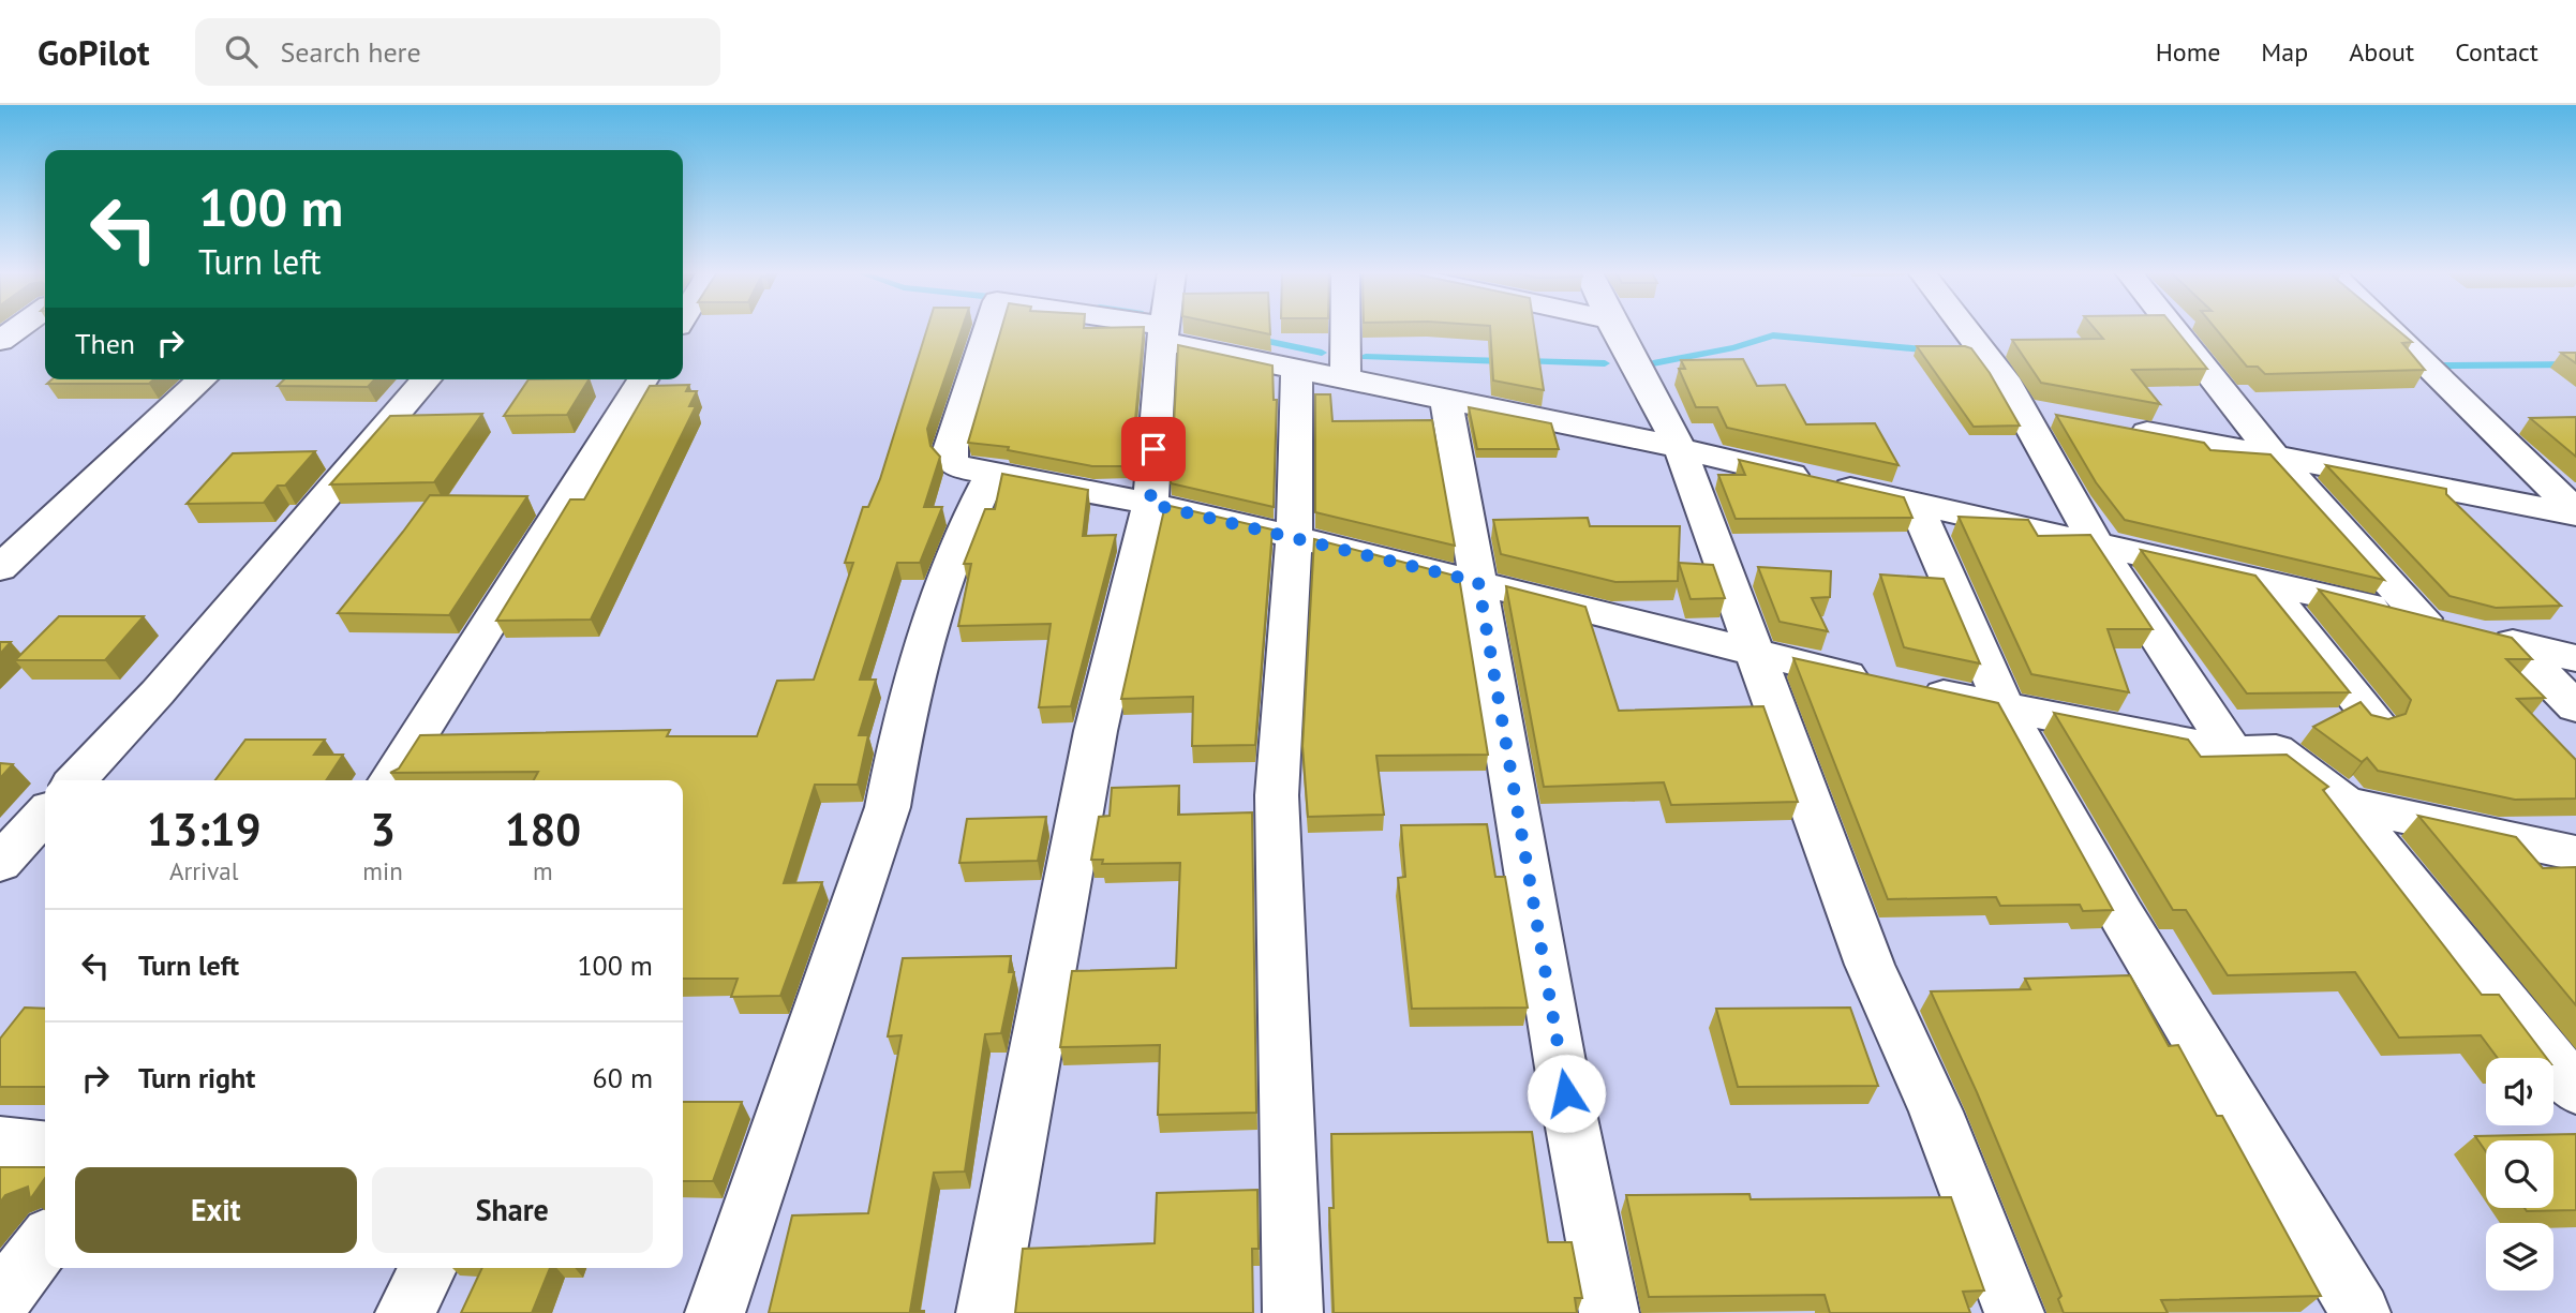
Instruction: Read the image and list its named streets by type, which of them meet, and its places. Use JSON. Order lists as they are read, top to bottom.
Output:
{
  "page": {
    "header": "GoPilot",
    "search": "Search here",
    "nav": [
      "Home",
      "Map",
      "About",
      "Contact"
    ],
    "turn": ["100 m", "Turn left"],
    "then": "Then",
    "eta": [
      "13:19",
      "Arrival",
      "3",
      "min",
      "180",
      "m"
    ],
    "list": [
      {
        "name": "Turn left",
        "value": "100 m"
      },
      {
        "name": "Turn right",
        "value": "60 m"
      }
    ],
    "buttons": ["Exit", "Share"]
  }
}
